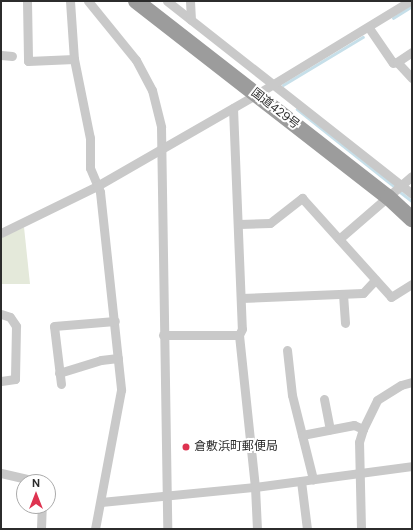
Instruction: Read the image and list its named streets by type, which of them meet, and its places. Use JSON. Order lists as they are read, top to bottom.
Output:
{
  "streets": {
    "highway": ["国道429号"]
  },
  "places": ["倉敷浜町郵便局"],
  "north": "top"
}
